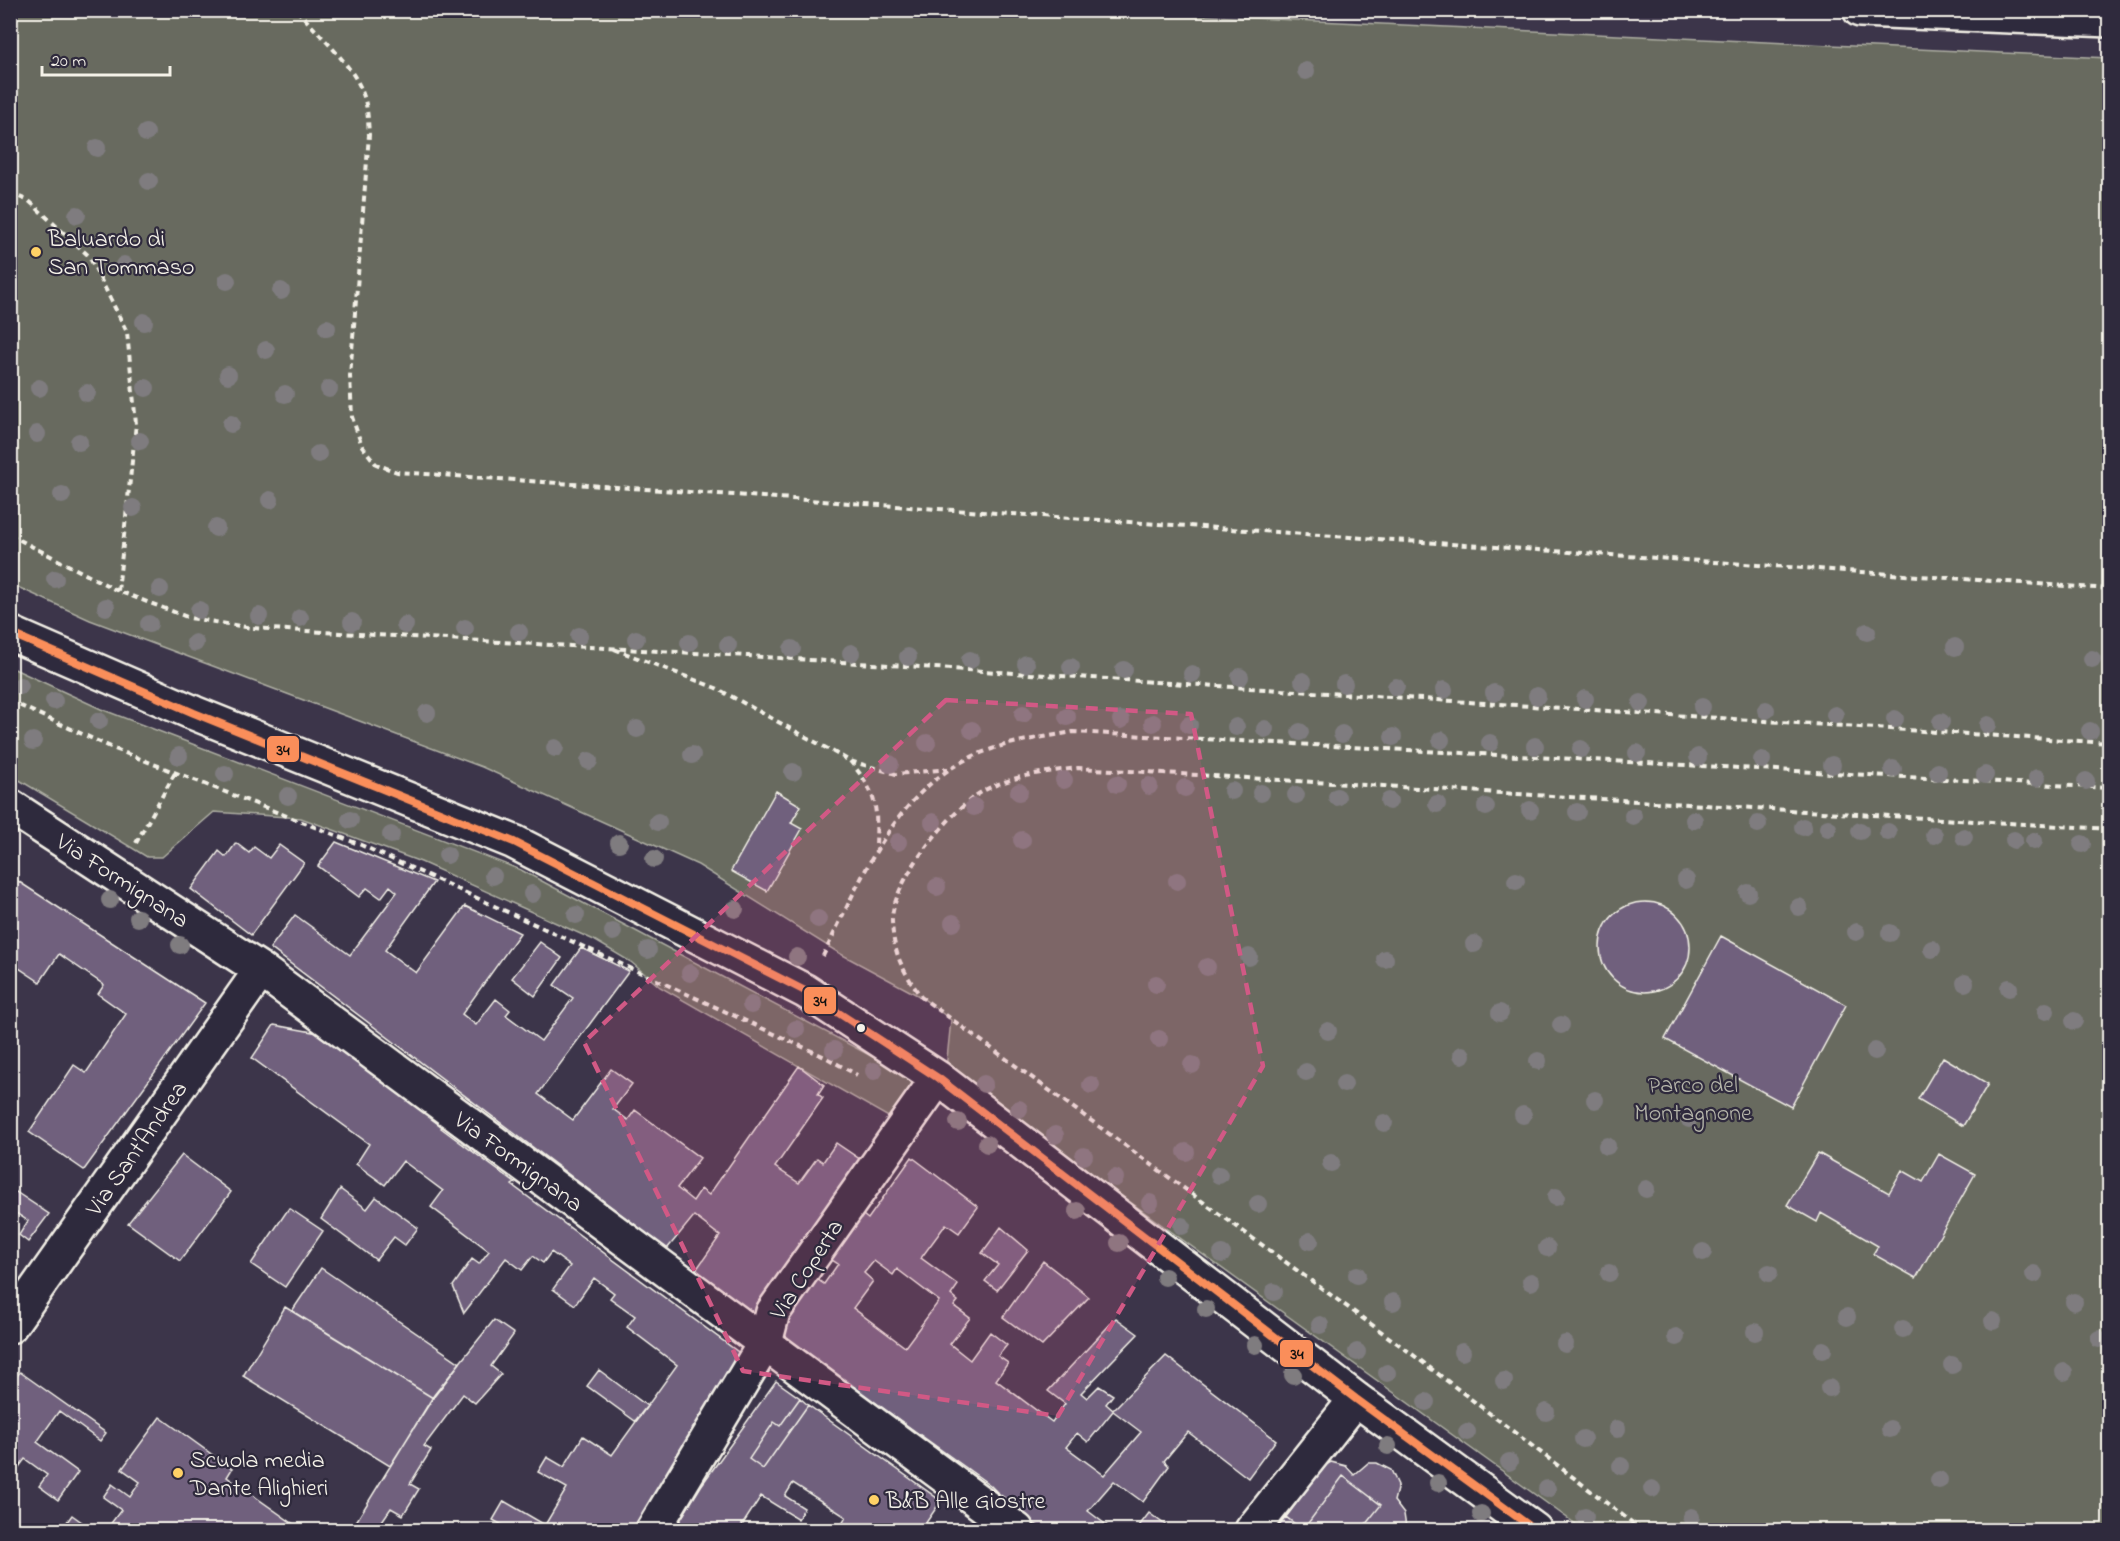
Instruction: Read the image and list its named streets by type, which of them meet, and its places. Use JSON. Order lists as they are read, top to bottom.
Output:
{
  "streets": {
    "street": ["Via Formignana", "Via Sant'Andrea", "Via Coperta"]
  },
  "crossings": [
    ["Via Formignana", "Via Sant'Andrea"],
    ["Via Formignana", "Via Coperta"]
  ],
  "parks": ["Parco del Montagnone"],
  "places": ["Baluardo di San Tommaso", "Scuola media Dante Alighieri", "B&B Alle Giostre"],
  "lines": ["transit line 34"],
  "scale_bar": "20 m"
}
